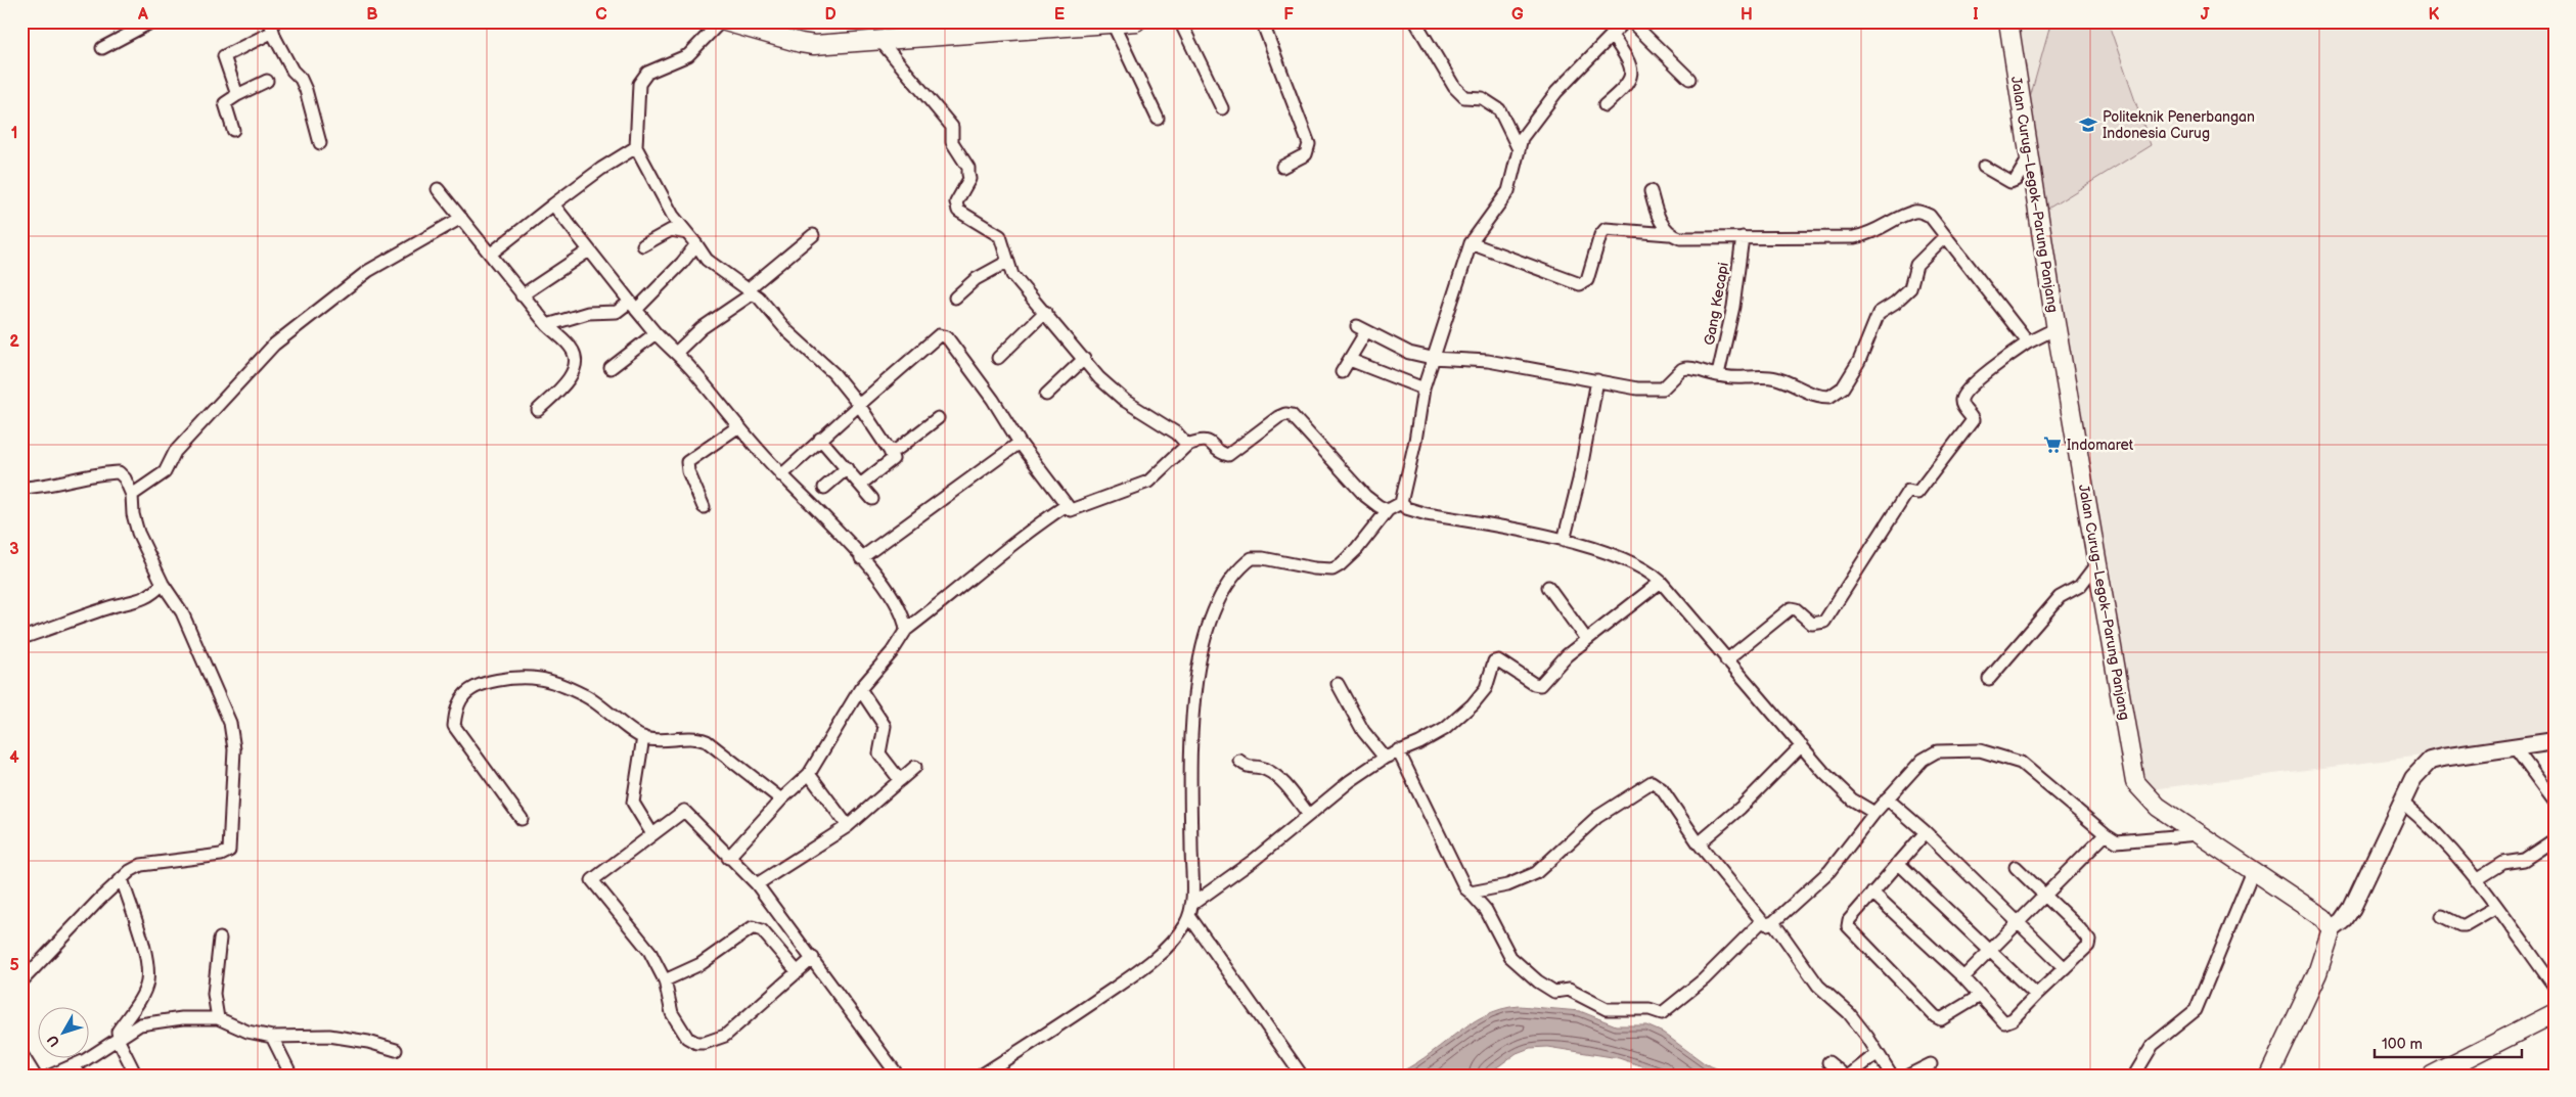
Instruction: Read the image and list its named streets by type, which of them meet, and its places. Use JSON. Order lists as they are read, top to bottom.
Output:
{
  "streets": {
    "main road": ["Jalan Curug–Legok–Parung Panjang"],
    "street": ["Gang Kecapi"]
  },
  "places": {
    "school or university": ["Politeknik Penerbangan Indonesia Curug"],
    "supermarket": ["Indomaret"]
  },
  "scale_bar": "100 m",
  "north": "bottom left",
  "grid": {
    "columns": [
      "A",
      "B",
      "C",
      "D",
      "E",
      "F",
      "G",
      "H",
      "I",
      "J",
      "K"
    ],
    "rows": [
      "1",
      "2",
      "3",
      "4",
      "5"
    ]
  }
}
